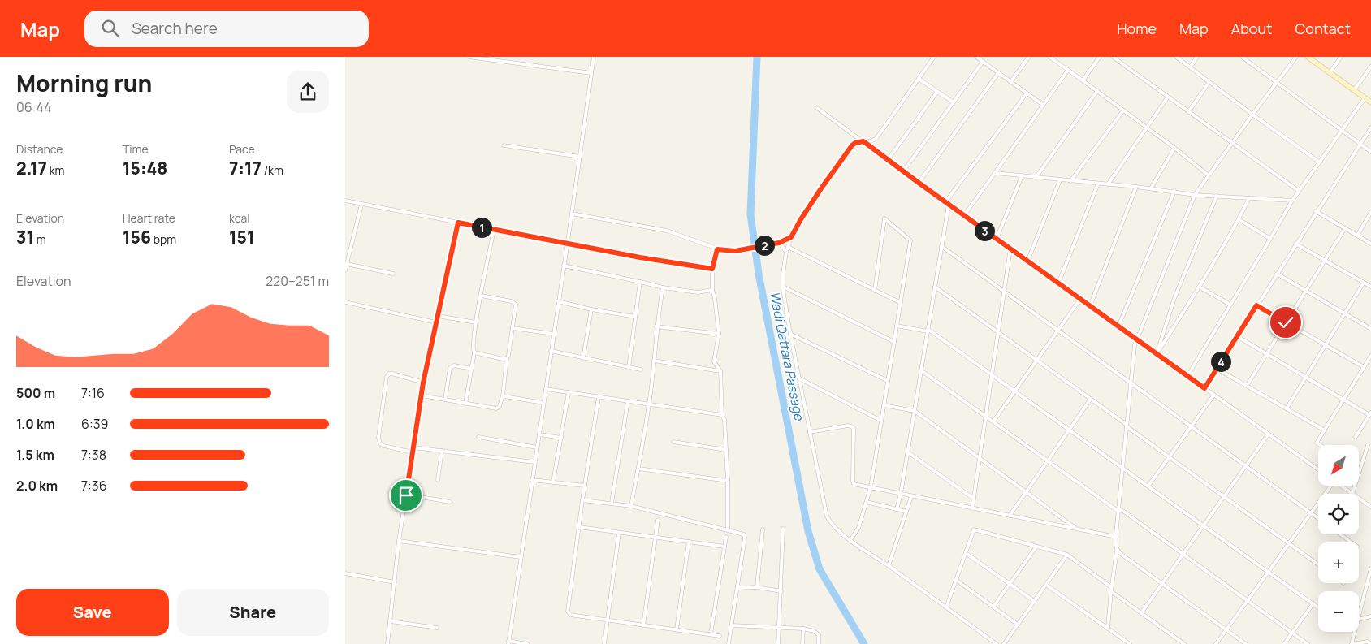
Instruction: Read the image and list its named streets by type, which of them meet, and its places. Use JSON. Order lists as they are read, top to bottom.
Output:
{
  "water": ["Wadi Qattara Passage"],
  "north": "bottom left",
  "page": {
    "header": "Map",
    "search": "Search here",
    "nav": [
      "Home",
      "Map",
      "About",
      "Contact"
    ],
    "heading": ["Morning run", "06:44"],
    "stats": [
      ["Distance", "2.17 km"],
      ["Time", "15:48"],
      ["Pace", "7:17 /km"],
      ["Elevation", "31 m"],
      ["Heart rate", "156 bpm"],
      ["kcal", "151"]
    ],
    "pins": [
      "1",
      "3",
      "2",
      "4"
    ],
    "chart": ["Elevation", "220–251 m"],
    "list": [
      {
        "name": "500 m",
        "note": "7:16"
      },
      {
        "name": "1.0 km",
        "note": "6:39"
      },
      {
        "name": "1.5 km",
        "note": "7:38"
      },
      {
        "name": "2.0 km",
        "note": "7:36"
      }
    ],
    "map_buttons": ["+", "−"],
    "buttons": ["Save", "Share"]
  }
}
